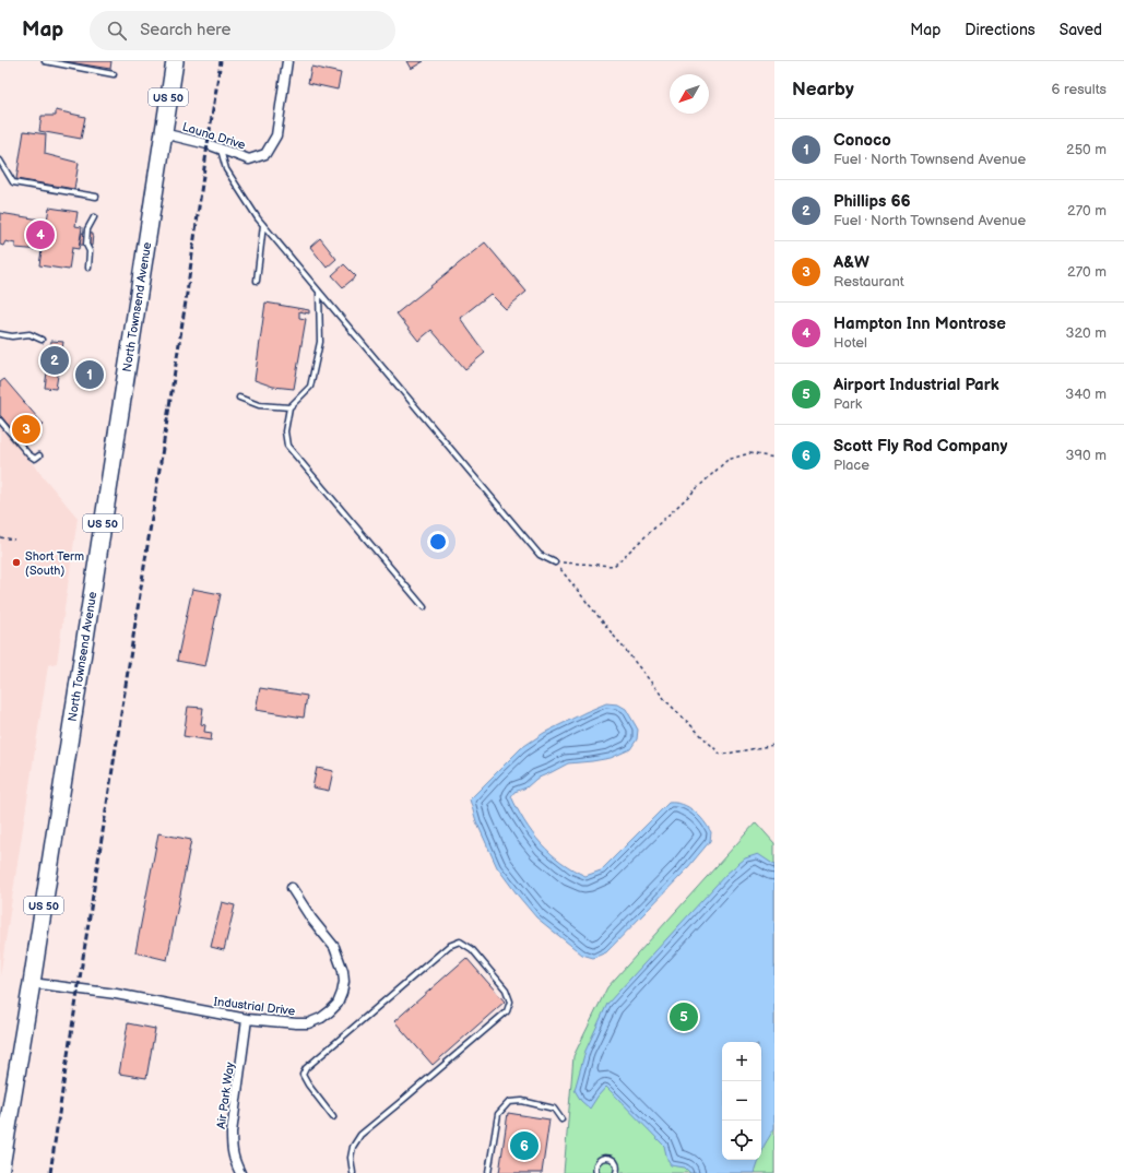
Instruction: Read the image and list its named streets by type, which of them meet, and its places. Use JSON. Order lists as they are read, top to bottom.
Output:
{
  "streets": {
    "highway": ["US 50", "North Townsend Avenue"],
    "street": ["Launa Drive", "Industrial Drive", "Air Park Way"]
  },
  "crossings": [
    ["Launa Drive", "North Townsend Avenue"],
    ["North Townsend Avenue", "Industrial Drive"],
    ["Industrial Drive", "Air Park Way"]
  ],
  "places": ["Short Term (South)"],
  "north": "bottom left",
  "page": {
    "header": "Map",
    "search": "Search here",
    "nav": ["Map", "Directions", "Saved"],
    "heading": ["Nearby", "6 results"],
    "list": [
      {
        "mark": "1",
        "name": "Conoco",
        "note": "Fuel · North Townsend Avenue",
        "value": "250 m"
      },
      {
        "mark": "2",
        "name": "Phillips 66",
        "note": "Fuel · North Townsend Avenue",
        "value": "270 m"
      },
      {
        "mark": "3",
        "name": "A&W",
        "note": "Restaurant",
        "value": "270 m"
      },
      {
        "mark": "4",
        "name": "Hampton Inn Montrose",
        "note": "Hotel",
        "value": "320 m"
      },
      {
        "mark": "5",
        "name": "Airport Industrial Park",
        "note": "Park",
        "value": "340 m"
      },
      {
        "mark": "6",
        "name": "Scott Fly Rod Company",
        "note": "Place",
        "value": "390 m"
      }
    ],
    "pins": [
      "4",
      "2",
      "1",
      "3",
      "5",
      "6"
    ],
    "map_buttons": ["+", "−"]
  }
}
